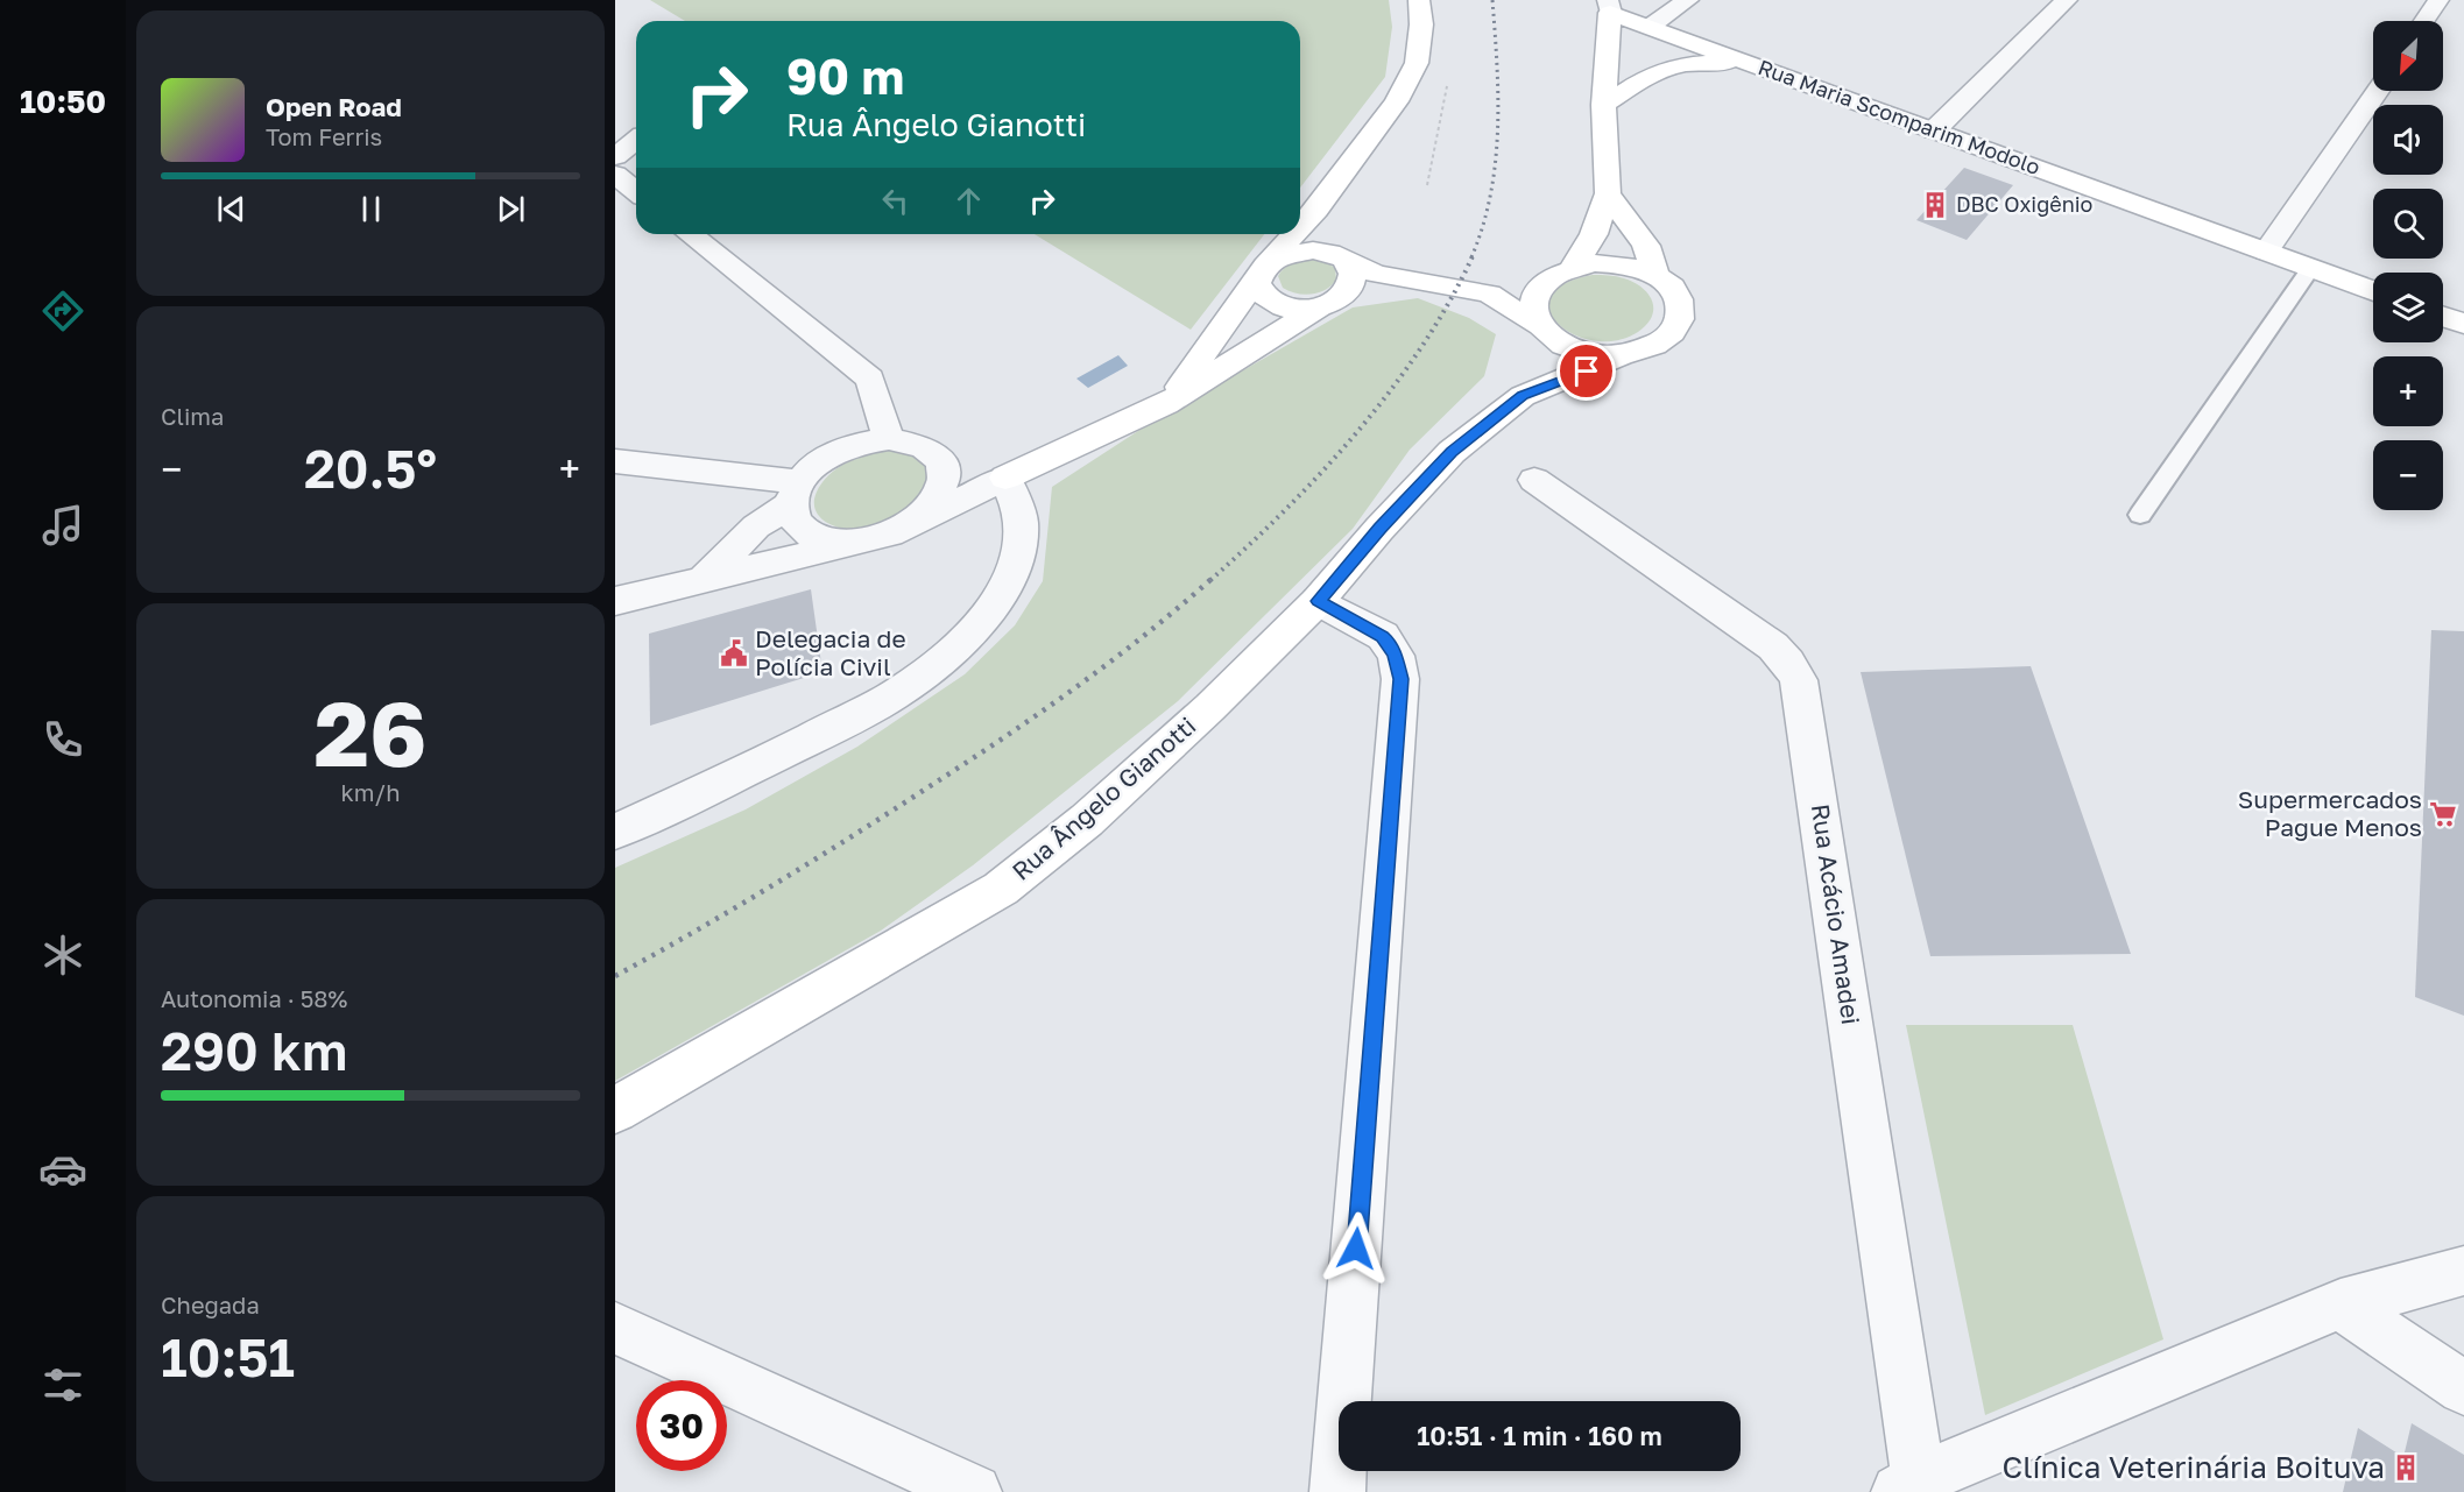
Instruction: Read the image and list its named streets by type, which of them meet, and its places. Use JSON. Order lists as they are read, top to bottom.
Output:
{
  "streets": {
    "street": ["Rua Maria Scomparim Modolo", "Rua Ângelo Gianotti", "Rua Acácio Amadei"]
  },
  "places": {
    "building": ["DBC Oxigênio", "Clínica Veterinária Boituva"],
    "public building": ["Delegacia de Polícia Civil"],
    "supermarket": ["Supermercados Pague Menos"]
  },
  "north": "bottom left",
  "page": {
    "tabs": "10:50",
    "map_buttons": ["+", "−"],
    "turn": ["90 m", "Rua Ângelo Gianotti"],
    "song": ["Open Road", "Tom Ferris"],
    "tile": [
      "Clima",
      ["26", "km/h"],
      ["Autonomia · 58%", "290 km"],
      ["Chegada", "10:51"]
    ],
    "heat": ["−", "20.5°", "+"],
    "limit": "30",
    "trip": "10:51 · 1 min · 160 m"
  }
}
